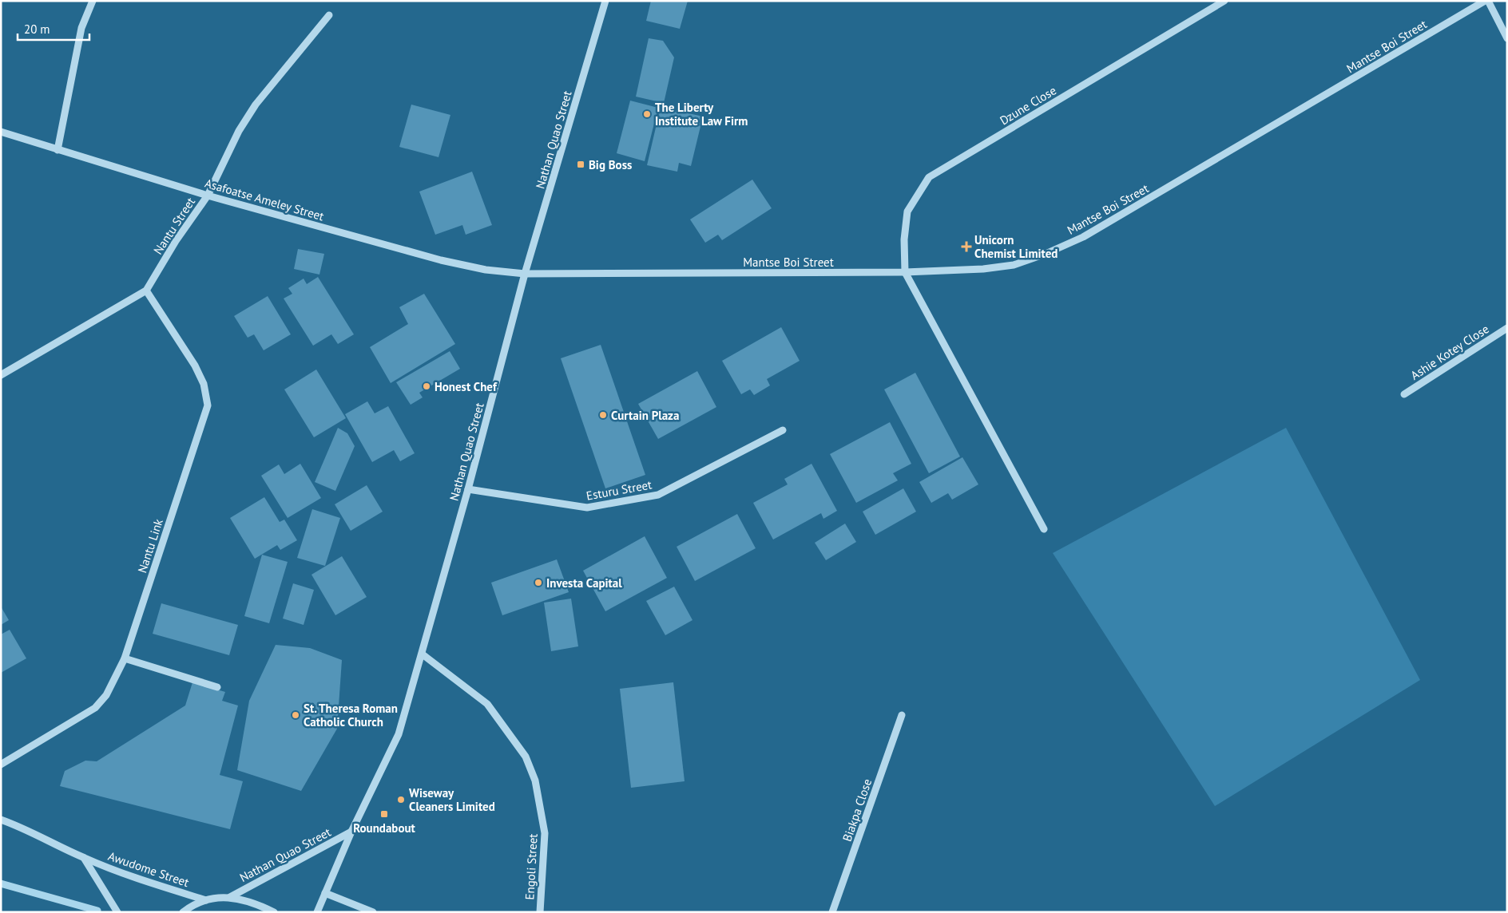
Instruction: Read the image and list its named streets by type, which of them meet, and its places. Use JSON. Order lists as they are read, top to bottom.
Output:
{
  "streets": {
    "street": [
      "Mantse Boi Street",
      "Dzune Close",
      "Nathan Quao Street",
      "Asafoatse Ameley Street",
      "Nantu Street",
      "Ashie Kotey Close",
      "Esturu Street",
      "Nantu Link",
      "Biakpa Close",
      "Engoli Street",
      "Awudome Street"
    ]
  },
  "crossings": [
    ["Mantse Boi Street", "Dzune Close"],
    ["Mantse Boi Street", "Nathan Quao Street"],
    ["Mantse Boi Street", "Asafoatse Ameley Street"],
    ["Nathan Quao Street", "Asafoatse Ameley Street"],
    ["Nathan Quao Street", "Esturu Street"],
    ["Nathan Quao Street", "Engoli Street"],
    ["Asafoatse Ameley Street", "Nantu Street"],
    ["Nantu Street", "Nantu Link"]
  ],
  "places": {
    "other": [
      "The Liberty Institute Law Firm",
      "Honest Chef",
      "Curtain Plaza",
      "Investa Capital",
      "St. Theresa Roman Catholic Church",
      "Wiseway Cleaners Limited"
    ],
    "transit": ["Big Boss", "Roundabout"],
    "health": ["Unicorn Chemist Limited"]
  },
  "scale_bar": "20 m"
}
